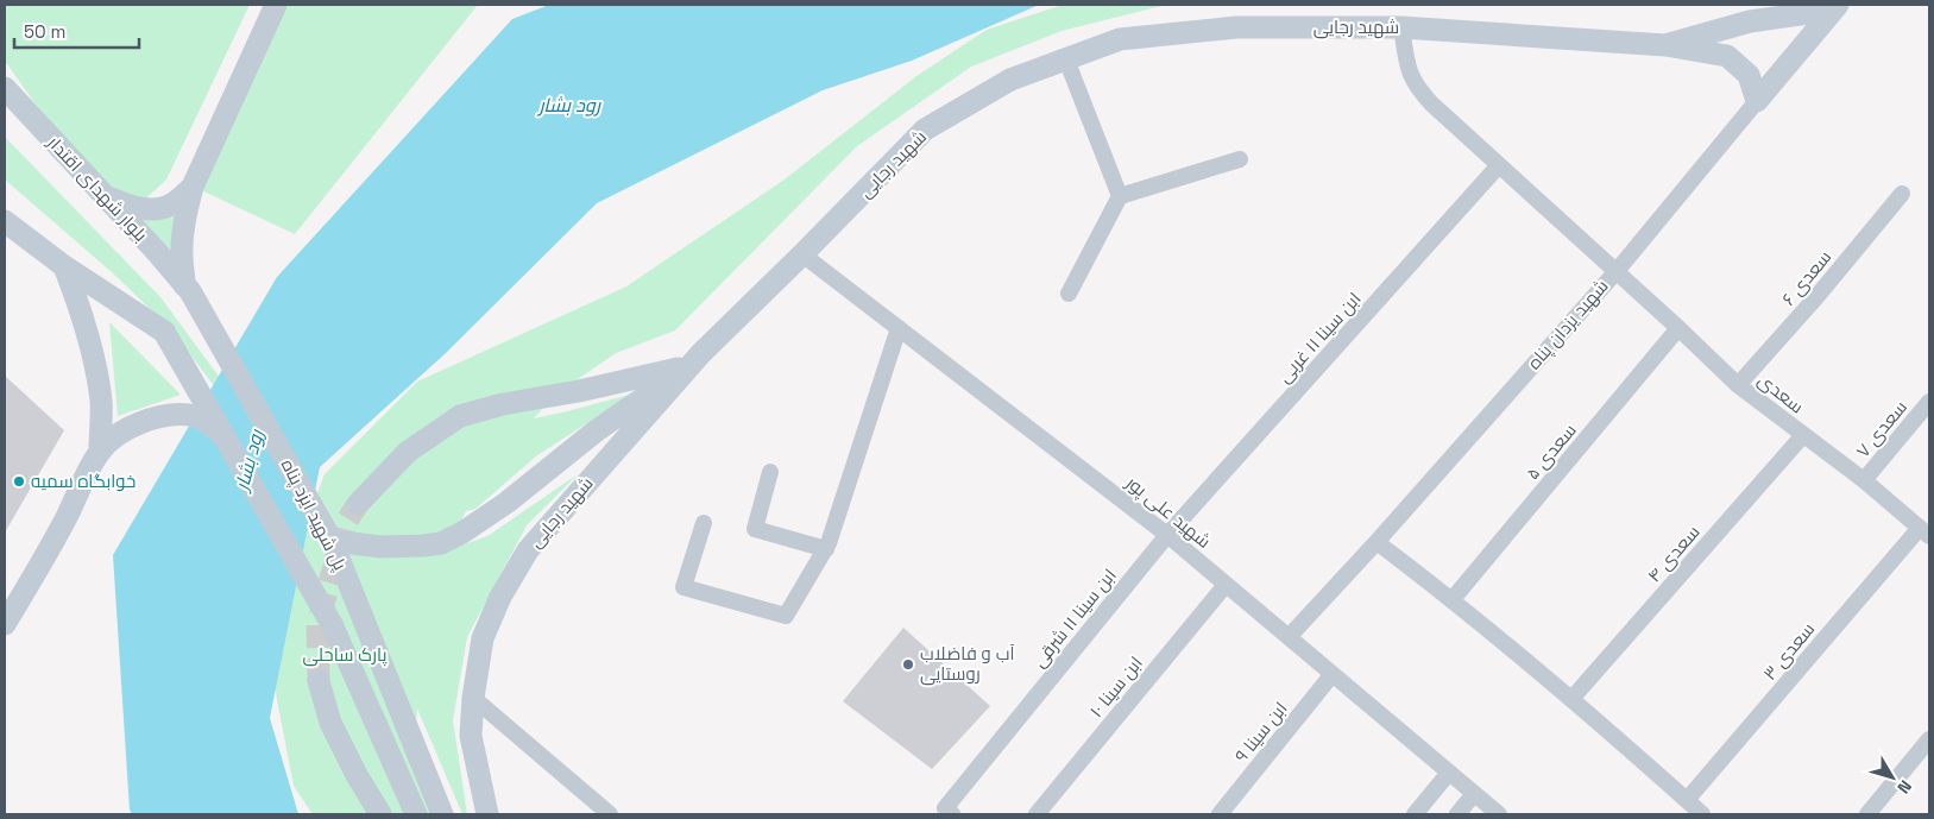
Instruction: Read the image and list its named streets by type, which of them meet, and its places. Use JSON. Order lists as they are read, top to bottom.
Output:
{
  "streets": {
    "main road": [
      "شهید رجایی",
      "بلوار شهدای اقتدار",
      "شهید یزدان پناه",
      "پل شهید ایزد پناه"
    ],
    "street": [
      "سعدی ۶",
      "ابن سینا ۱۱ غربی",
      "سعدی",
      "سعدی ۷",
      "سعدی ۵",
      "شهید علی پور",
      "سعدی ۴",
      "ابن سینا ۱۱ شرقی",
      "سعدی ۳",
      "ابن سینا ۱۰",
      "ابن سینا ۹"
    ]
  },
  "crossings": [
    ["شهید رجایی", "سعدی"],
    ["شهید رجایی", "شهید علی پور"],
    ["بلوار شهدای اقتدار", "پل شهید ایزد پناه"],
    ["سعدی ۶", "سعدی"],
    ["شهید یزدان پناه", "سعدی"],
    ["شهید یزدان پناه", "شهید علی پور"],
    ["ابن سینا ۱۱ غربی", "سعدی"],
    ["ابن سینا ۱۱ غربی", "شهید علی پور"],
    ["ابن سینا ۱۱ غربی", "ابن سینا ۱۱ شرقی"],
    ["سعدی", "سعدی ۷"],
    ["سعدی", "سعدی ۵"],
    ["سعدی", "سعدی ۴"],
    ["سعدی", "سعدی ۳"],
    ["شهید علی پور", "ابن سینا ۱۱ شرقی"],
    ["شهید علی پور", "ابن سینا ۱۰"],
    ["شهید علی پور", "ابن سینا ۹"]
  ],
  "water": ["رود بشار"],
  "parks": ["پارک ساحلی"],
  "places": ["خوابگاه سمیه", "آب و فاضلاب روستایی"],
  "scale_bar": "50 m",
  "north": "bottom right"
}
